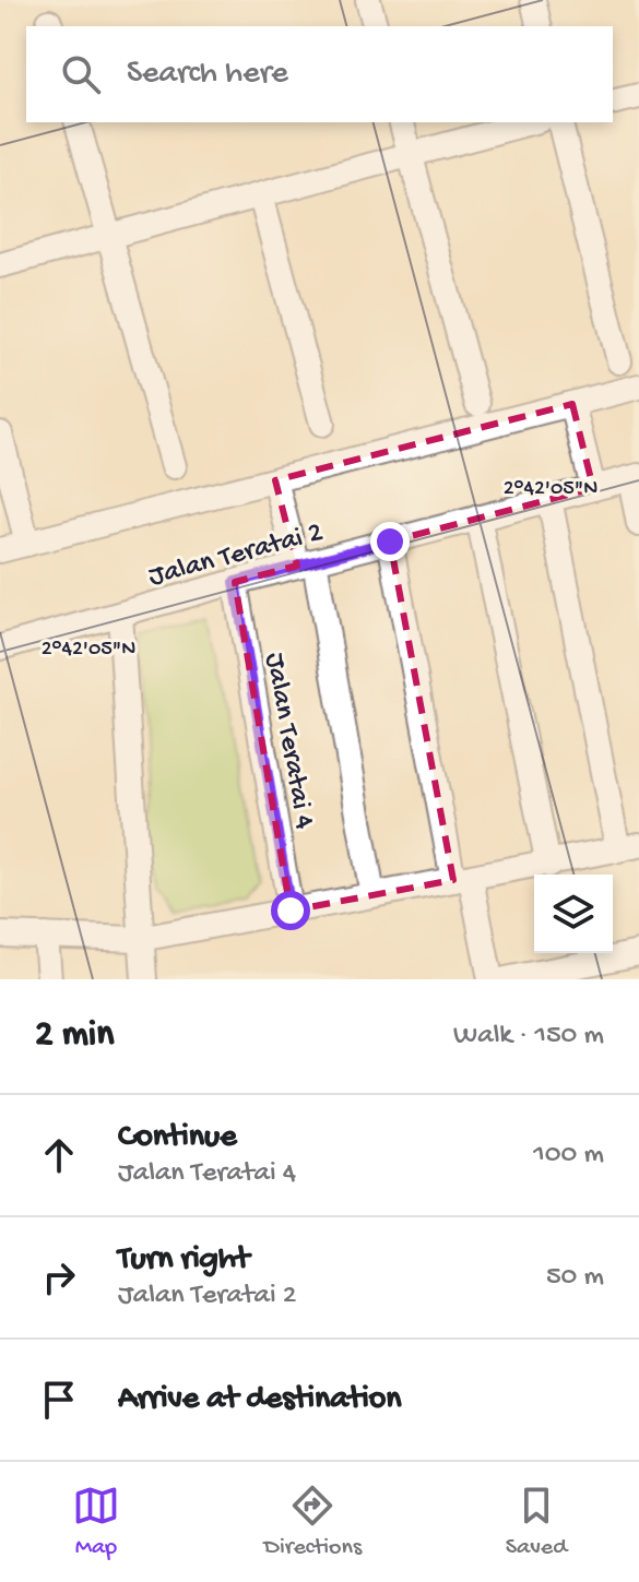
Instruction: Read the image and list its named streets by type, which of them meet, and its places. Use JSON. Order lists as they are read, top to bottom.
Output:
{
  "streets": {
    "street": ["Jalan Teratai 2", "Jalan Teratai 4"]
  },
  "crossings": [
    ["Jalan Teratai 2", "Jalan Teratai 4"]
  ],
  "page": {
    "search": "Search here",
    "heading": ["2 min", "Walk · 150 m"],
    "list": [
      ["Continue", "Jalan Teratai 4", "100 m"],
      ["Turn right", "Jalan Teratai 2", "50 m"],
      "Arrive at destination"
    ],
    "nav": ["Map", "Directions", "Saved"]
  },
  "coordinates": ["2°42'05\"N"]
}
